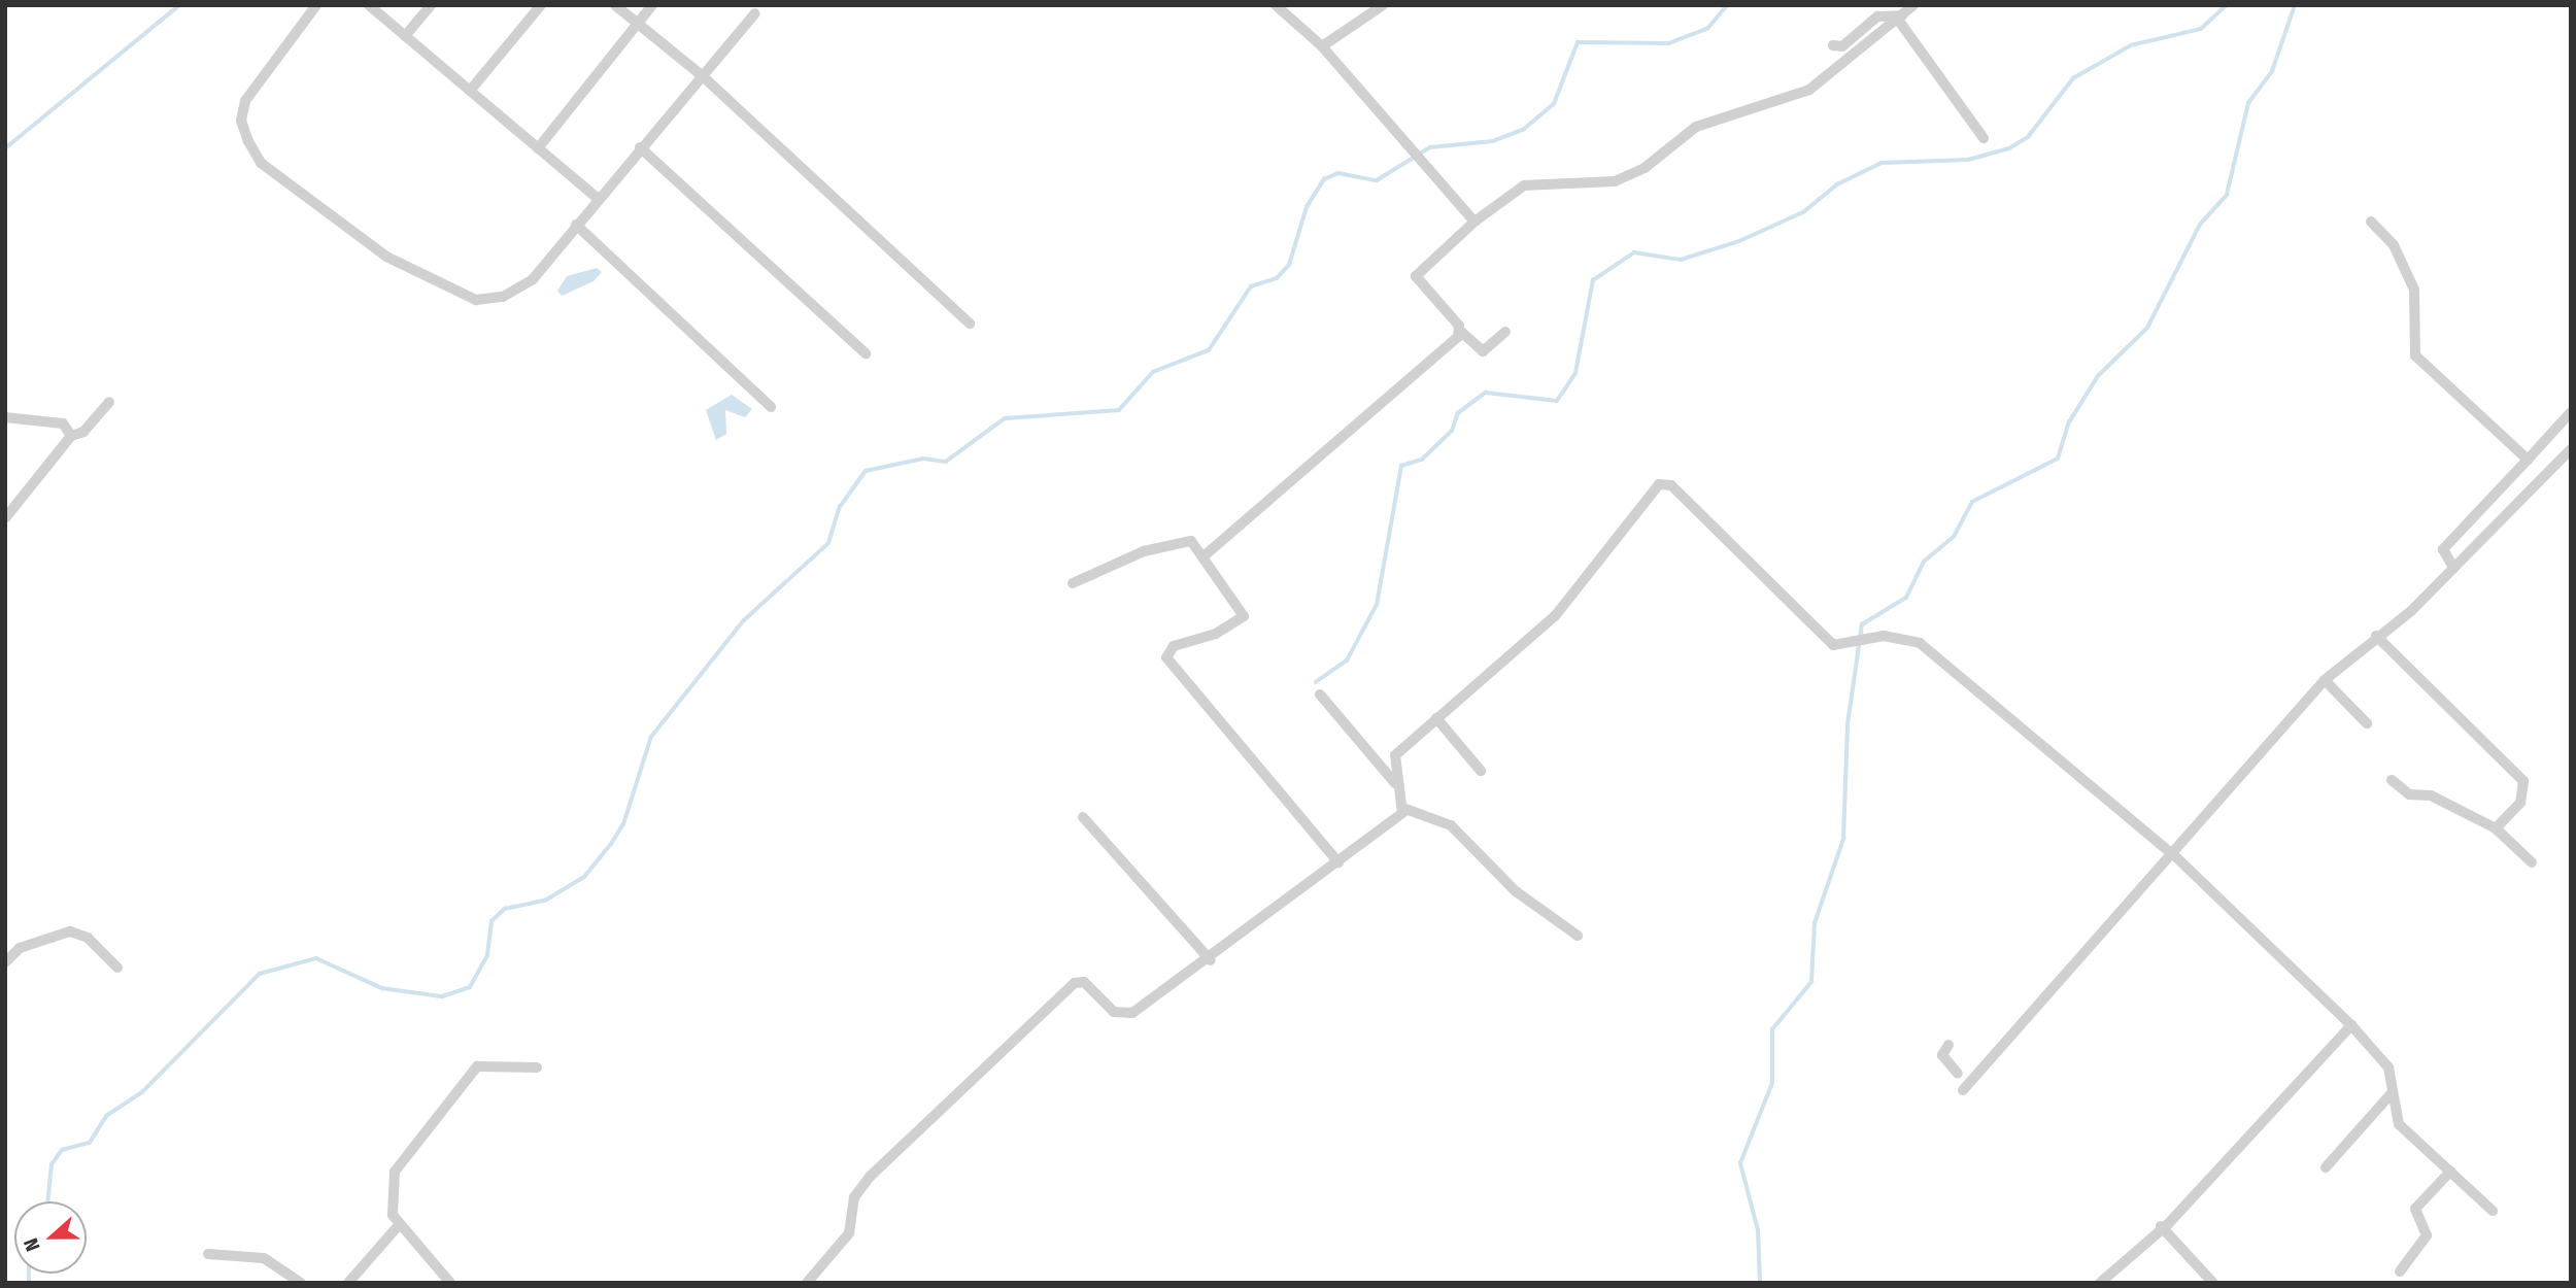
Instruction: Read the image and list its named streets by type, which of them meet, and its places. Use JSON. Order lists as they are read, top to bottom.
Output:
{
  "north": "left"
}
